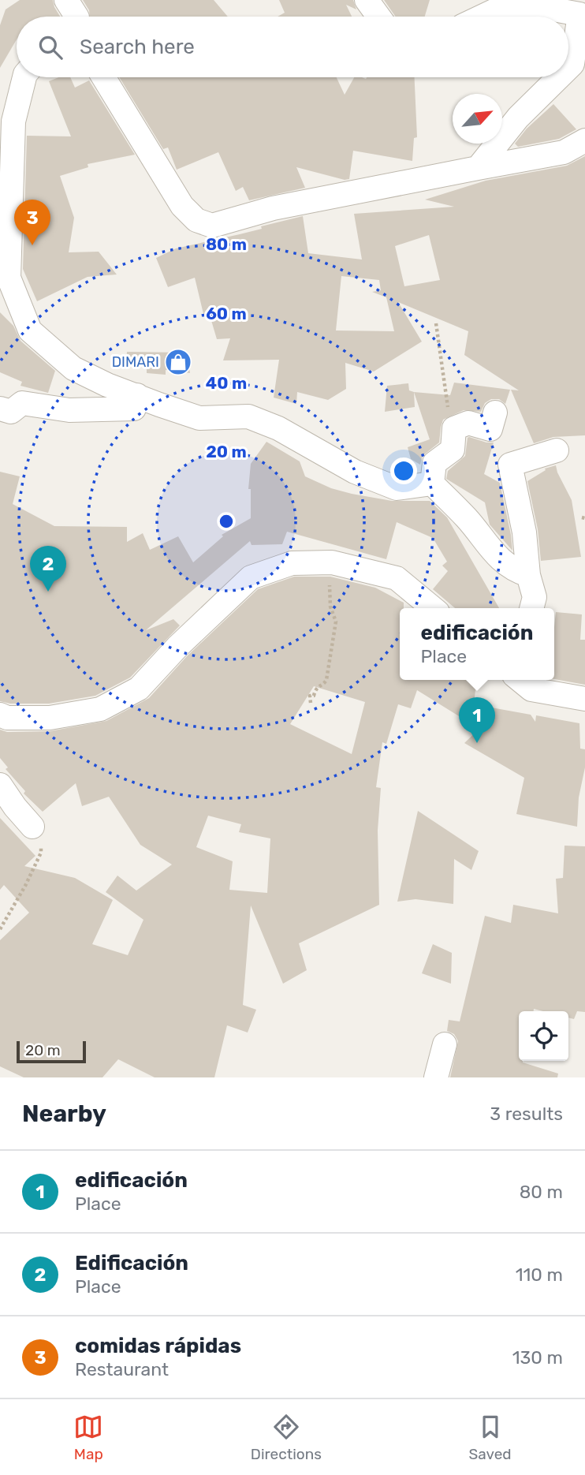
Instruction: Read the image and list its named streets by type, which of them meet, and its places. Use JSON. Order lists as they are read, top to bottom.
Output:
{
  "places": {
    "shop": ["DIMARI"]
  },
  "scale_bar": "20 m",
  "north": "top right",
  "page": {
    "search": "Search here",
    "pins": ["3", "2", "1"],
    "popup": ["edificación", "Place"],
    "scale": "20 m",
    "heading": ["Nearby", "3 results"],
    "list": [
      {
        "mark": "1",
        "name": "edificación",
        "note": "Place",
        "value": "80 m"
      },
      {
        "mark": "2",
        "name": "Edificación",
        "note": "Place",
        "value": "110 m"
      },
      {
        "mark": "3",
        "name": "comidas rápidas",
        "note": "Restaurant",
        "value": "130 m"
      }
    ],
    "nav": ["Map", "Directions", "Saved"]
  },
  "rings": [
    "80 m",
    "60 m",
    "40 m",
    "20 m"
  ]
}
